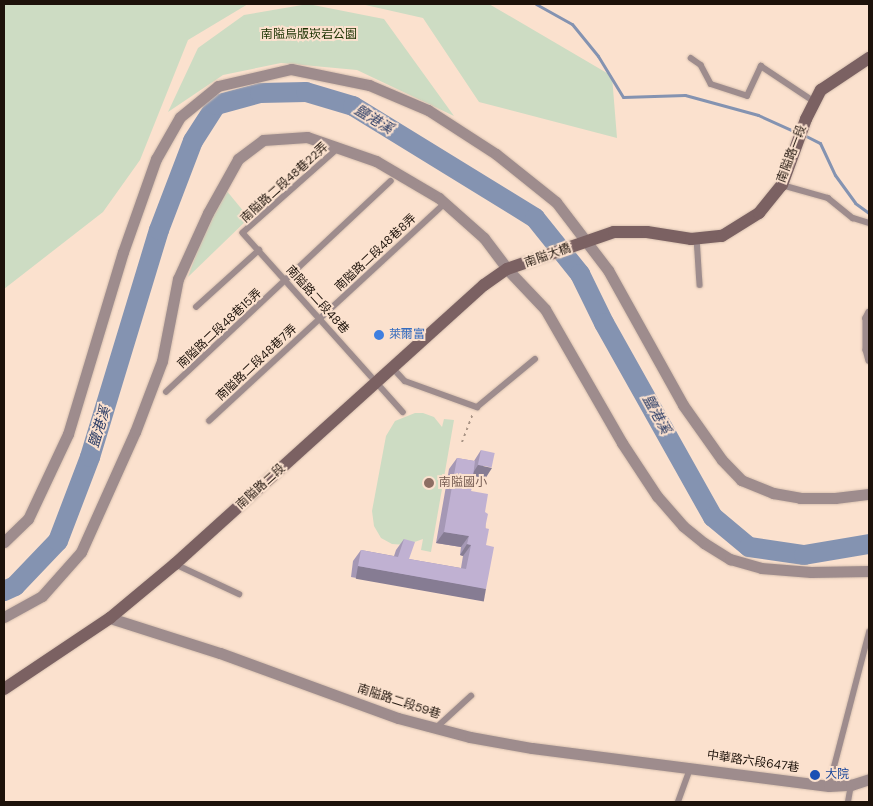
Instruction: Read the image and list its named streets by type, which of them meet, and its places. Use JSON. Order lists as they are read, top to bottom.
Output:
{
  "streets": {
    "street": [
      "南隘路一段",
      "南隘大橋",
      "南隘路二段",
      "南隘路二段59巷",
      "中華路六段647巷"
    ],
    "lane": [
      "南隘路二段48巷22弄",
      "南隘路二段48巷8弄",
      "南隘路二段48巷",
      "南隘路二段48巷15弄",
      "南隘路二段48巷7弄"
    ]
  },
  "crossings": [
    ["南隘路一段", "南隘大橋"],
    ["南隘路二段48巷22弄", "南隘路二段48巷"],
    ["南隘路二段48巷8弄", "南隘路二段48巷"],
    ["南隘路二段48巷8弄", "南隘路二段48巷7弄"],
    ["南隘大橋", "南隘路二段"],
    ["南隘路二段48巷", "南隘路二段48巷15弄"],
    ["南隘路二段48巷", "南隘路二段48巷7弄"],
    ["南隘路二段48巷", "南隘路二段"],
    ["南隘路二段", "南隘路二段59巷"],
    ["南隘路二段59巷", "中華路六段647巷"]
  ],
  "water": ["鹽港溪"],
  "parks": ["南隘烏版崁岩公園"],
  "places": ["萊爾富", "南隘國小", "大院"]
}
